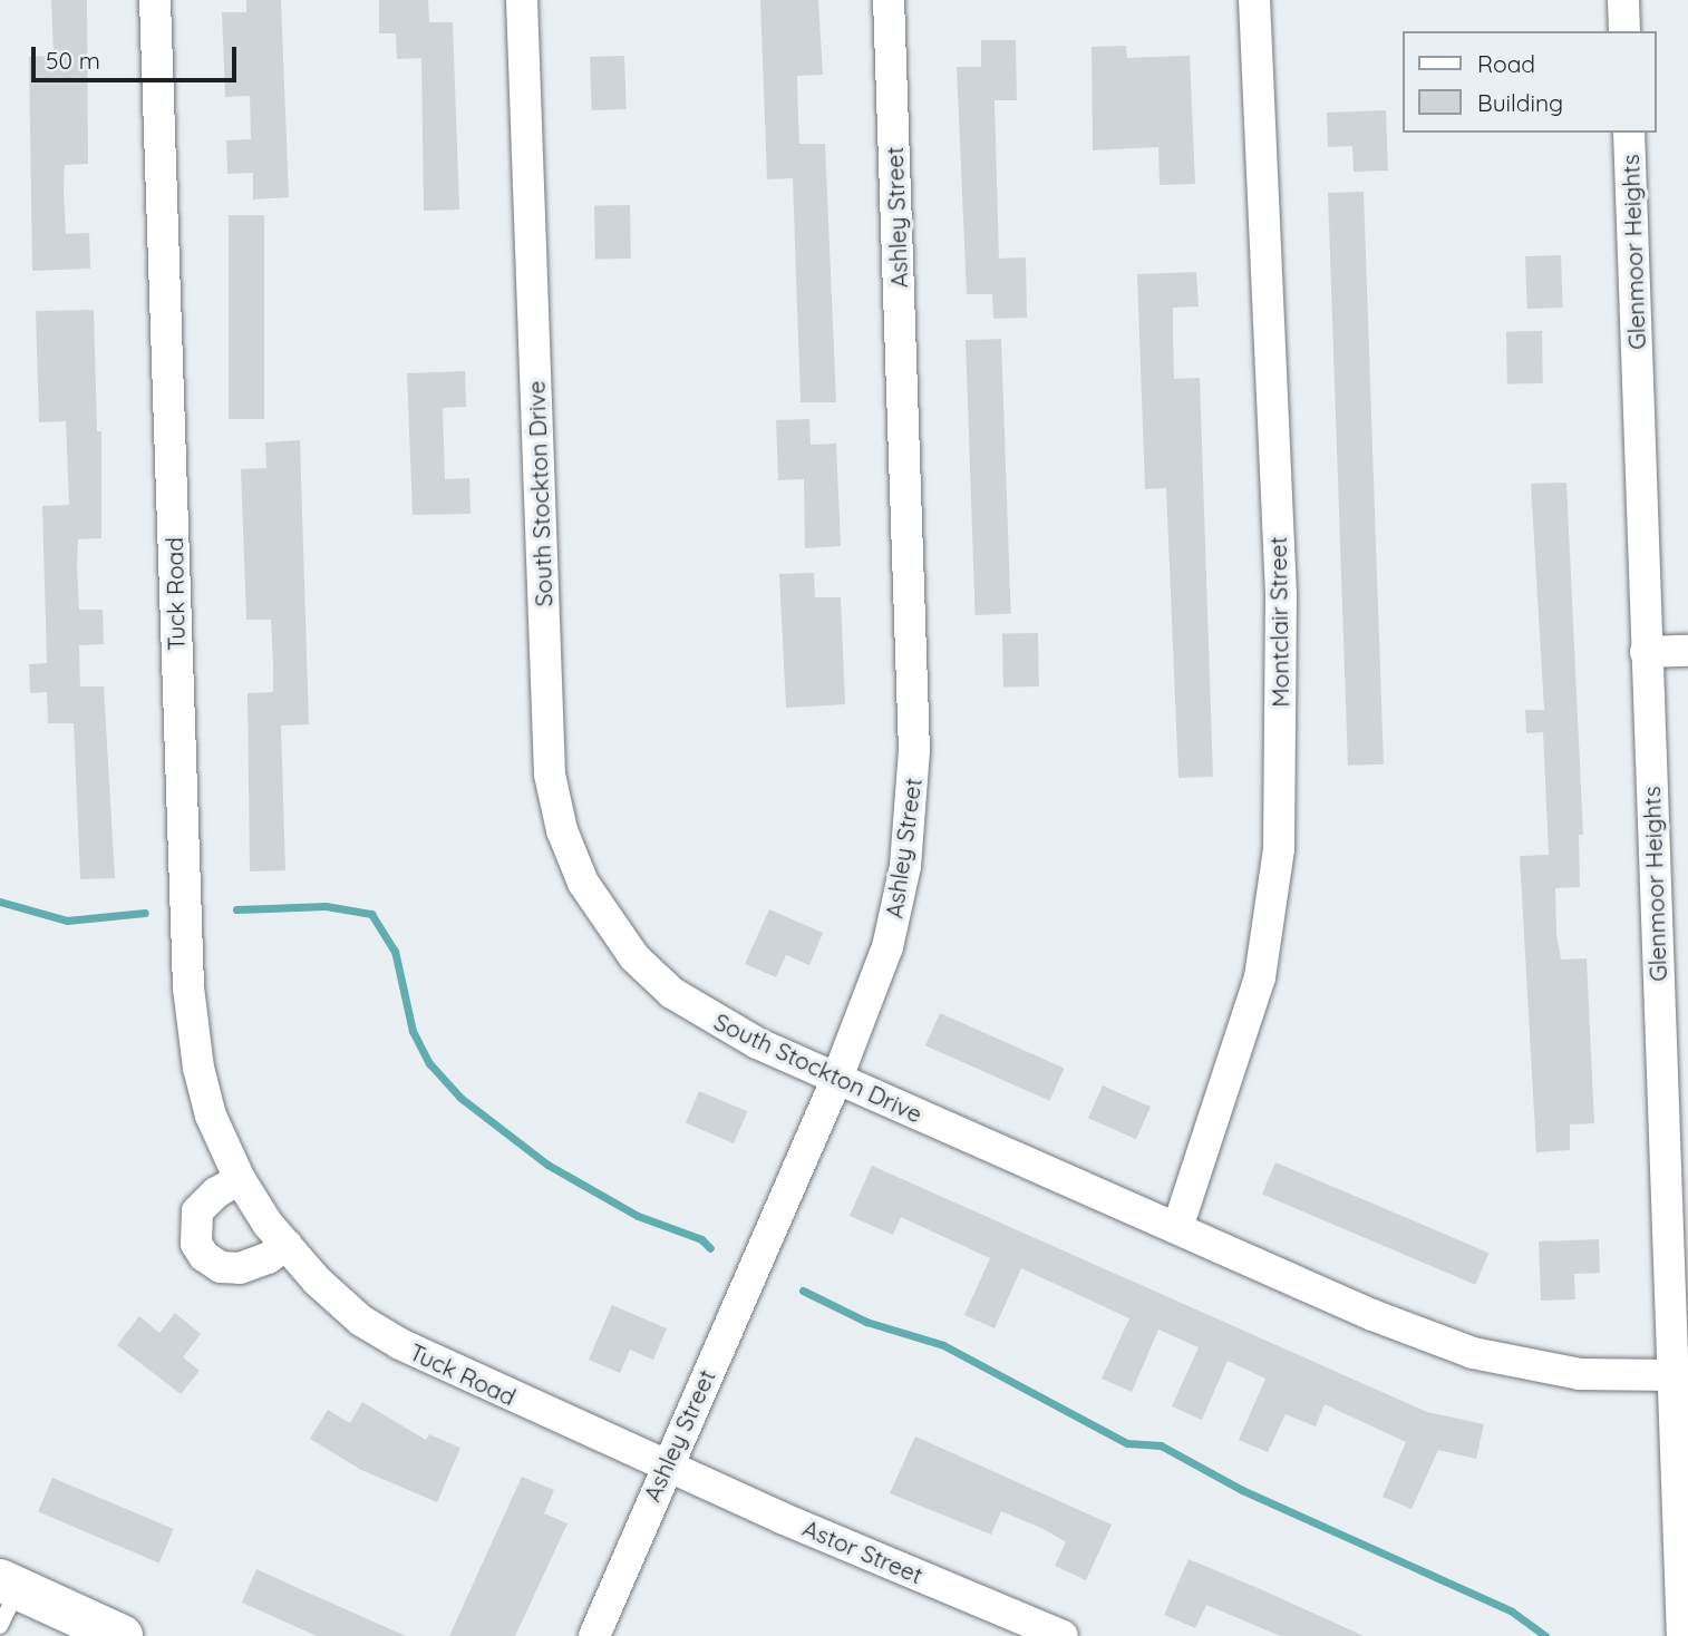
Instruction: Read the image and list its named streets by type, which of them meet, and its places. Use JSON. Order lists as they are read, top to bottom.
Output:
{
  "streets": {
    "street": [
      "Ashley Street",
      "Glenmoor Heights",
      "South Stockton Drive",
      "Tuck Road",
      "Montclair Street",
      "Astor Street"
    ]
  },
  "crossings": [
    ["Ashley Street", "South Stockton Drive"],
    ["Ashley Street", "Tuck Road"],
    ["Ashley Street", "Astor Street"],
    ["Glenmoor Heights", "South Stockton Drive"],
    ["South Stockton Drive", "Montclair Street"],
    ["Tuck Road", "Astor Street"]
  ],
  "legend": ["Road", "Building"],
  "scale_bar": "50 m"
}
